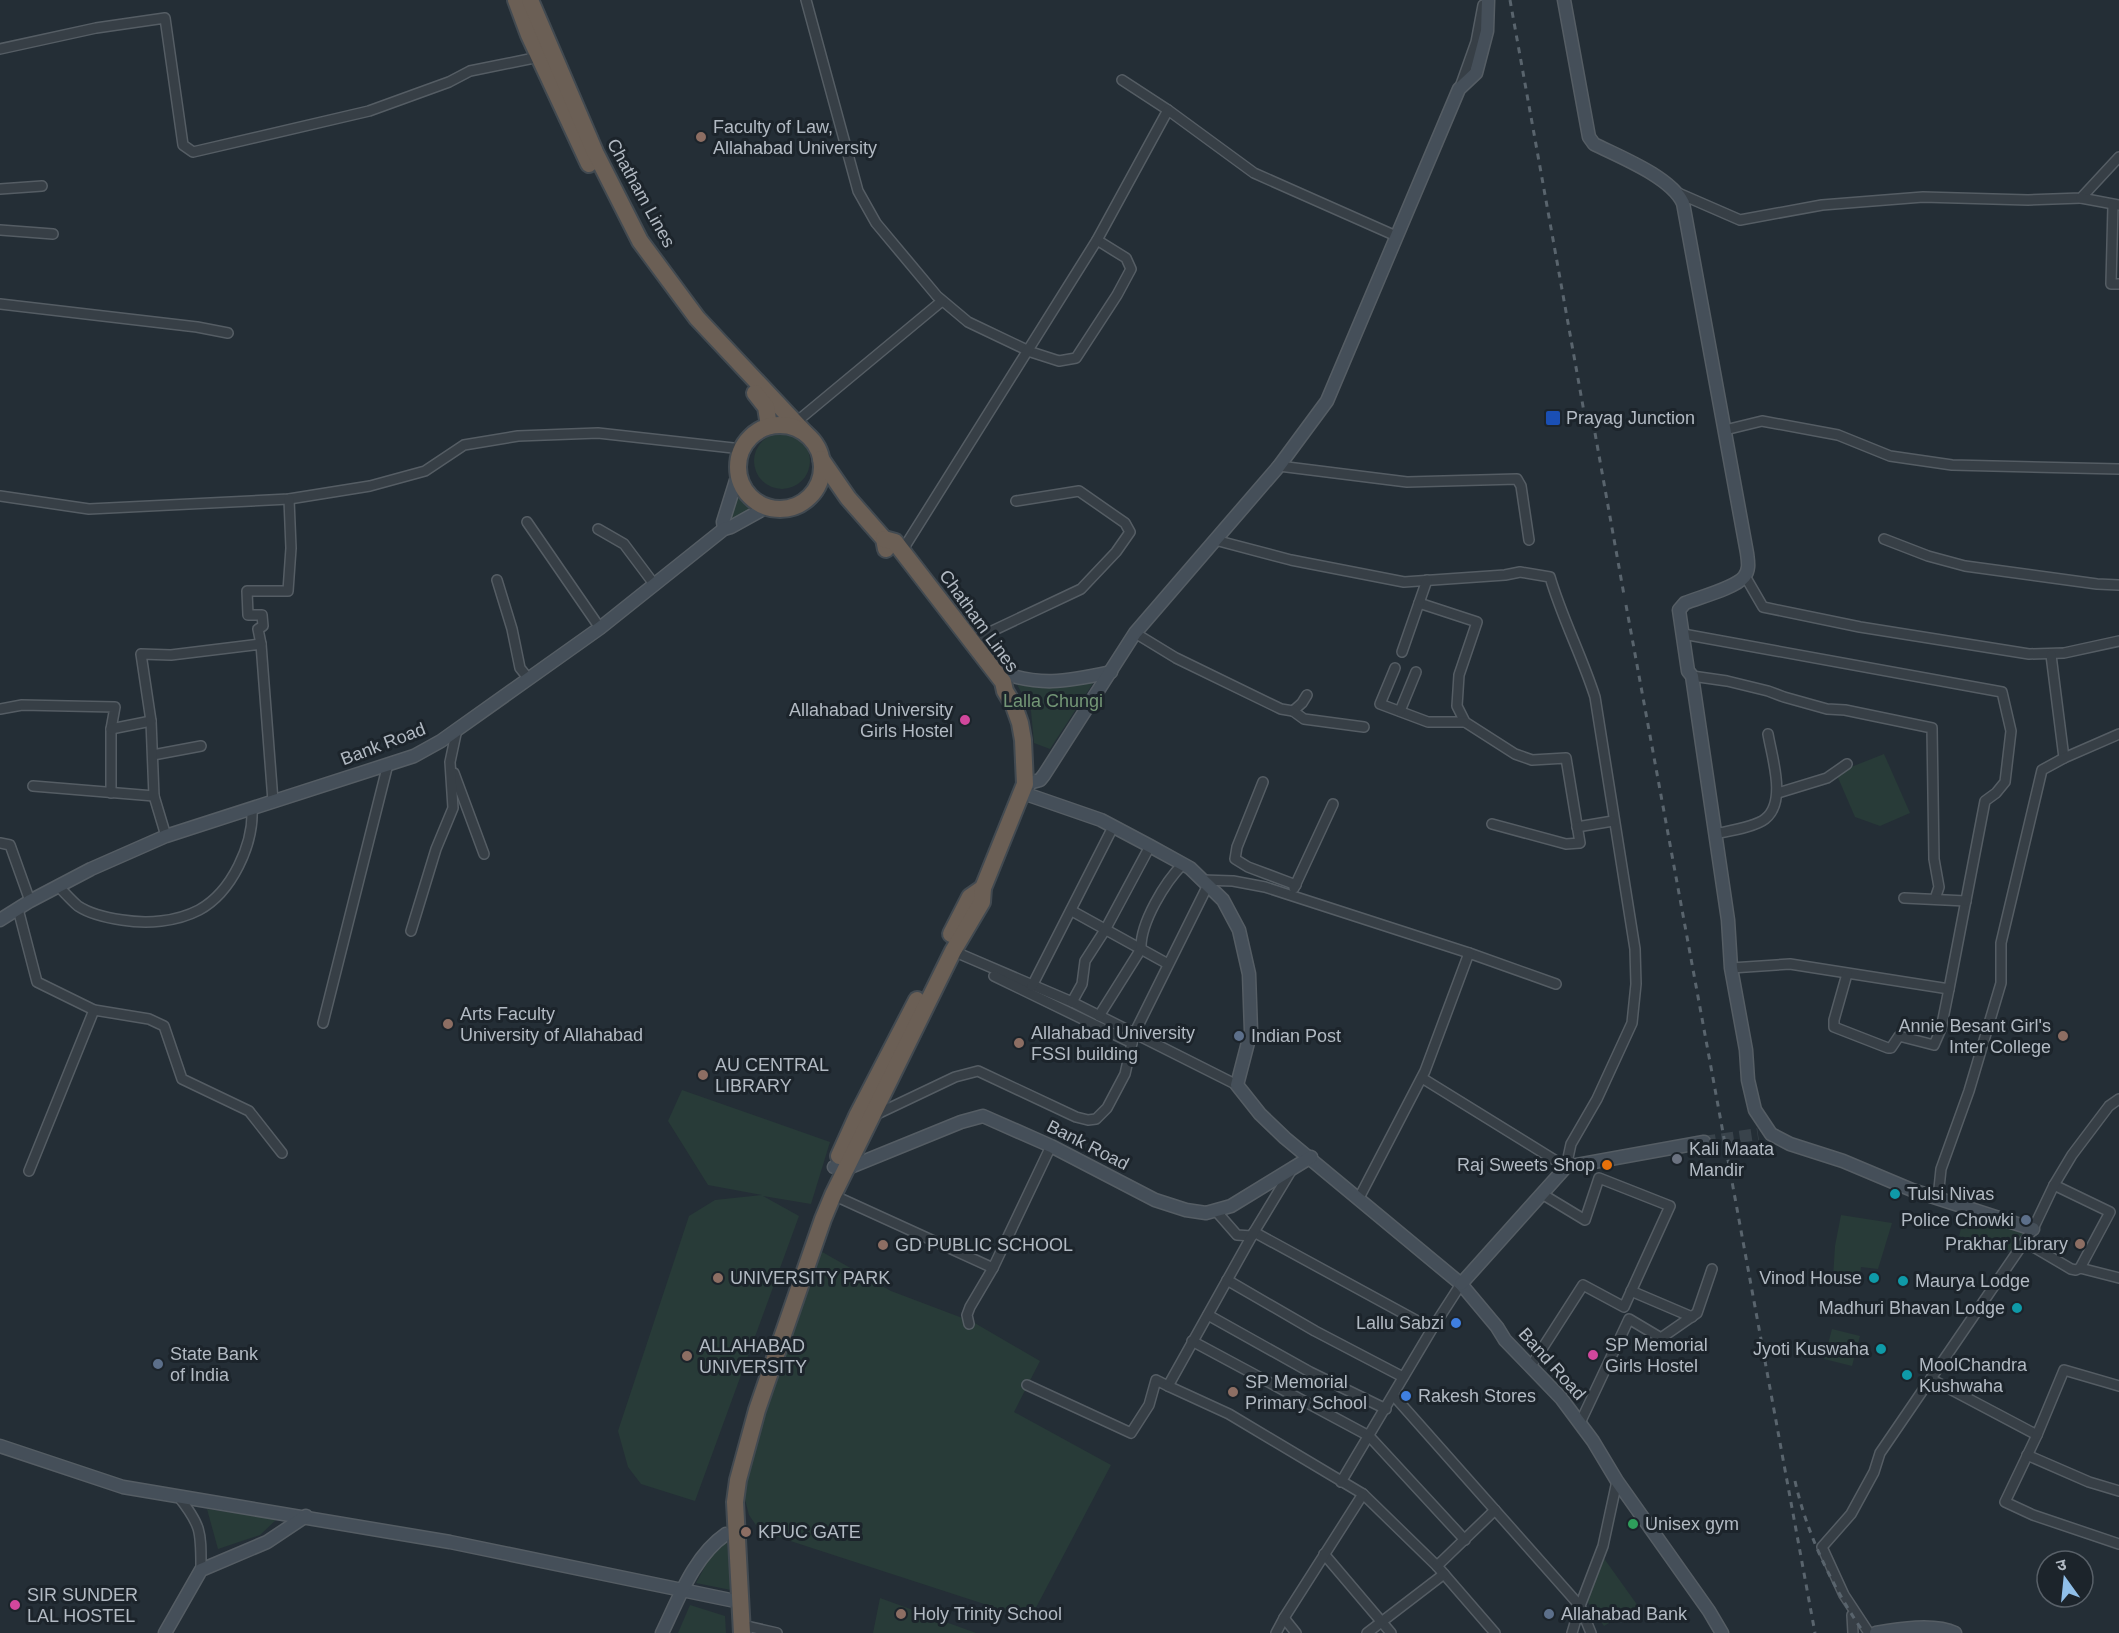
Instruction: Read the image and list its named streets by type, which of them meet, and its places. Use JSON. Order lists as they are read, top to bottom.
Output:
{
  "streets": {
    "highway": ["Chatham Lines"],
    "street": ["Bank Road", "Band Road"]
  },
  "crossings": [
    ["Chatham Lines", "Bank Road"],
    ["Bank Road", "Band Road"]
  ],
  "parks": ["Lalla Chungi"],
  "places": {
    "other": [
      "Faculty of Law, Allahabad University",
      "Allahabad University Girls Hostel",
      "Arts Faculty University of Allahabad",
      "Indian Post",
      "Annie Besant Girl's Inter College",
      "Allahabad University FSSI building",
      "AU CENTRAL LIBRARY",
      "Kali Maata Mandir",
      "Raj Sweets Shop",
      "Tulsi Nivas",
      "Police Chowki",
      "Prakhar Library",
      "GD PUBLIC SCHOOL",
      "UNIVERSITY PARK",
      "Vinod House",
      "Maurya Lodge",
      "Madhuri Bhavan Lodge",
      "Lallu Sabzi",
      "Jyoti Kuswaha",
      "SP Memorial Girls Hostel",
      "ALLAHABAD UNIVERSITY",
      "State Bank of India",
      "MoolChandra Kushwaha",
      "SP Memorial Primary School",
      "Rakesh Stores",
      "Unisex gym",
      "KPUC GATE",
      "SIR SUNDER LAL HOSTEL",
      "Holy Trinity School",
      "Allahabad Bank"
    ],
    "transit": ["Prayag Junction"]
  },
  "north": "top"
}
